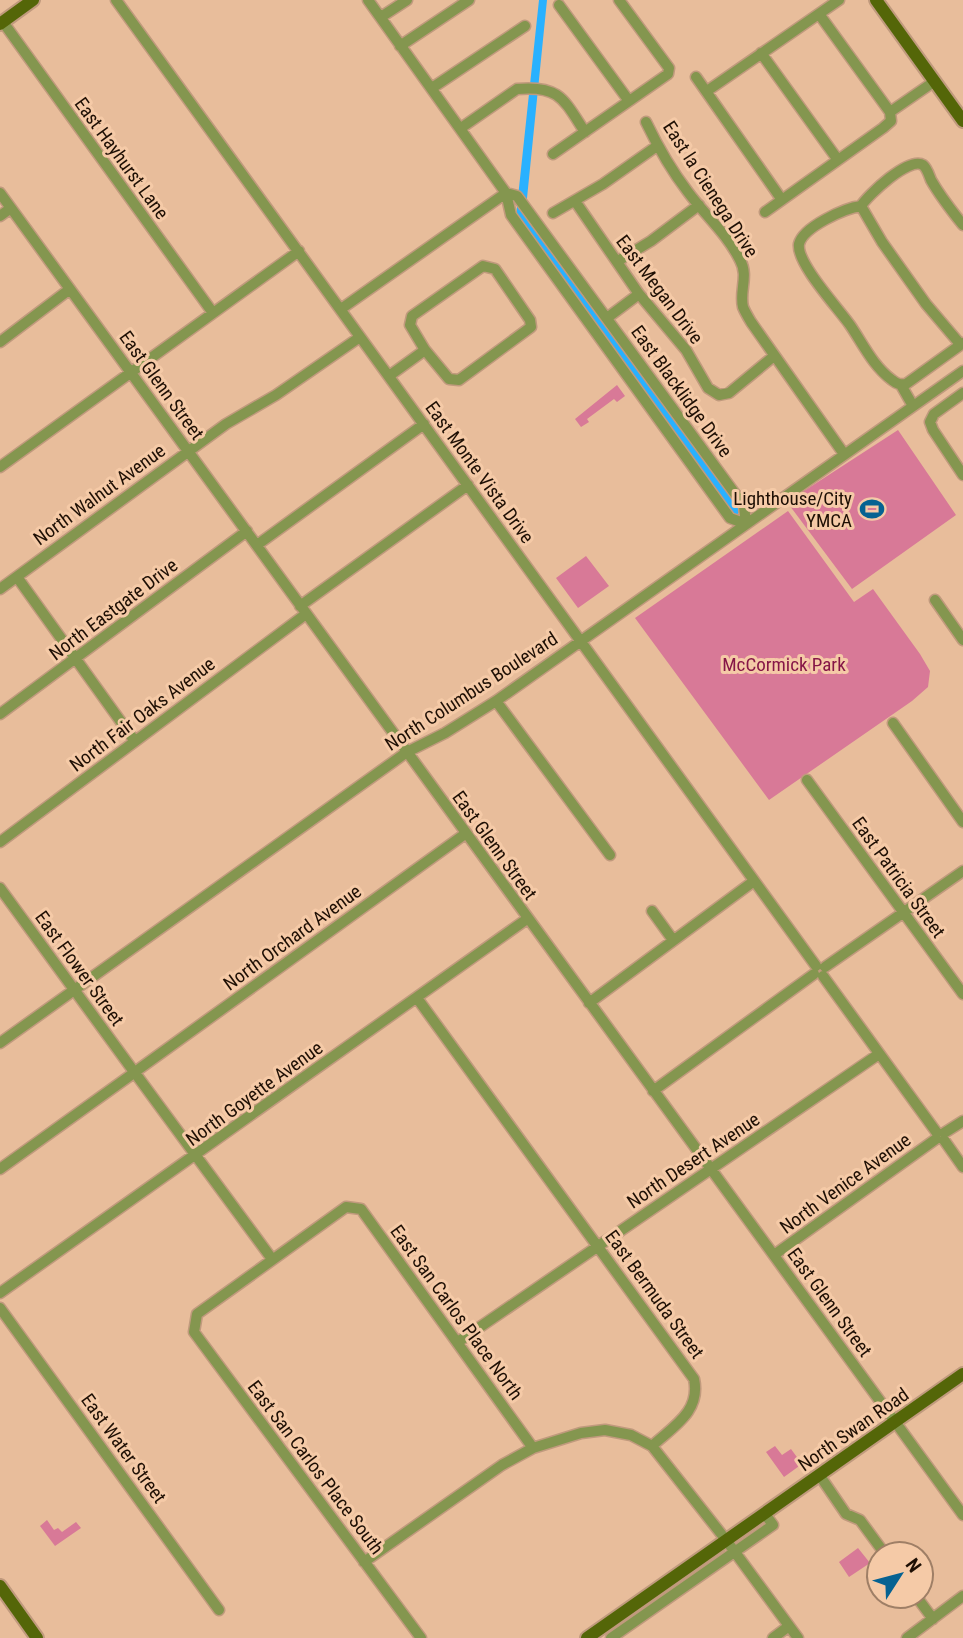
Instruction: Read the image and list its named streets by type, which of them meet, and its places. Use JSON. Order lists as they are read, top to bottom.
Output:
{
  "streets": {
    "main road": ["North Swan Road"],
    "street": [
      "East Hayhurst Lane",
      "East la Cienega Drive",
      "East Megan Drive",
      "East Glenn Street",
      "East Blacklidge Drive",
      "East Monte Vista Drive",
      "North Walnut Avenue",
      "North Eastgate Drive",
      "North Columbus Boulevard",
      "North Fair Oaks Avenue",
      "East Patricia Street",
      "North Orchard Avenue",
      "East Flower Street",
      "North Goyette Avenue",
      "North Desert Avenue",
      "North Venice Avenue",
      "East Bermuda Street",
      "East San Carlos Place North",
      "East Water Street",
      "East San Carlos Place South"
    ]
  },
  "crossings": [
    ["East la Cienega Drive", "East Megan Drive"],
    ["East la Cienega Drive", "North Columbus Boulevard"],
    ["East Glenn Street", "North Walnut Avenue"],
    ["East Glenn Street", "North Eastgate Drive"],
    ["East Glenn Street", "North Columbus Boulevard"],
    ["East Glenn Street", "North Fair Oaks Avenue"],
    ["East Glenn Street", "North Orchard Avenue"],
    ["East Glenn Street", "North Goyette Avenue"],
    ["East Glenn Street", "North Desert Avenue"],
    ["East Glenn Street", "North Venice Avenue"],
    ["East Glenn Street", "North Swan Road"],
    ["East Blacklidge Drive", "North Columbus Boulevard"],
    ["East Monte Vista Drive", "North Walnut Avenue"],
    ["East Monte Vista Drive", "North Columbus Boulevard"],
    ["East Monte Vista Drive", "North Fair Oaks Avenue"],
    ["East Monte Vista Drive", "North Desert Avenue"],
    ["East Monte Vista Drive", "North Venice Avenue"],
    ["North Columbus Boulevard", "East Flower Street"],
    ["North Orchard Avenue", "East Flower Street"],
    ["East Flower Street", "North Goyette Avenue"],
    ["East Flower Street", "East San Carlos Place North"],
    ["East Flower Street", "East San Carlos Place South"],
    ["North Goyette Avenue", "East Bermuda Street"],
    ["North Desert Avenue", "East Bermuda Street"],
    ["North Desert Avenue", "East San Carlos Place North"],
    ["East San Carlos Place North", "East San Carlos Place South"]
  ],
  "parks": ["McCormick Park"],
  "places": {
    "sports": ["Lighthouse/City YMCA"]
  },
  "north": "top right"
}
